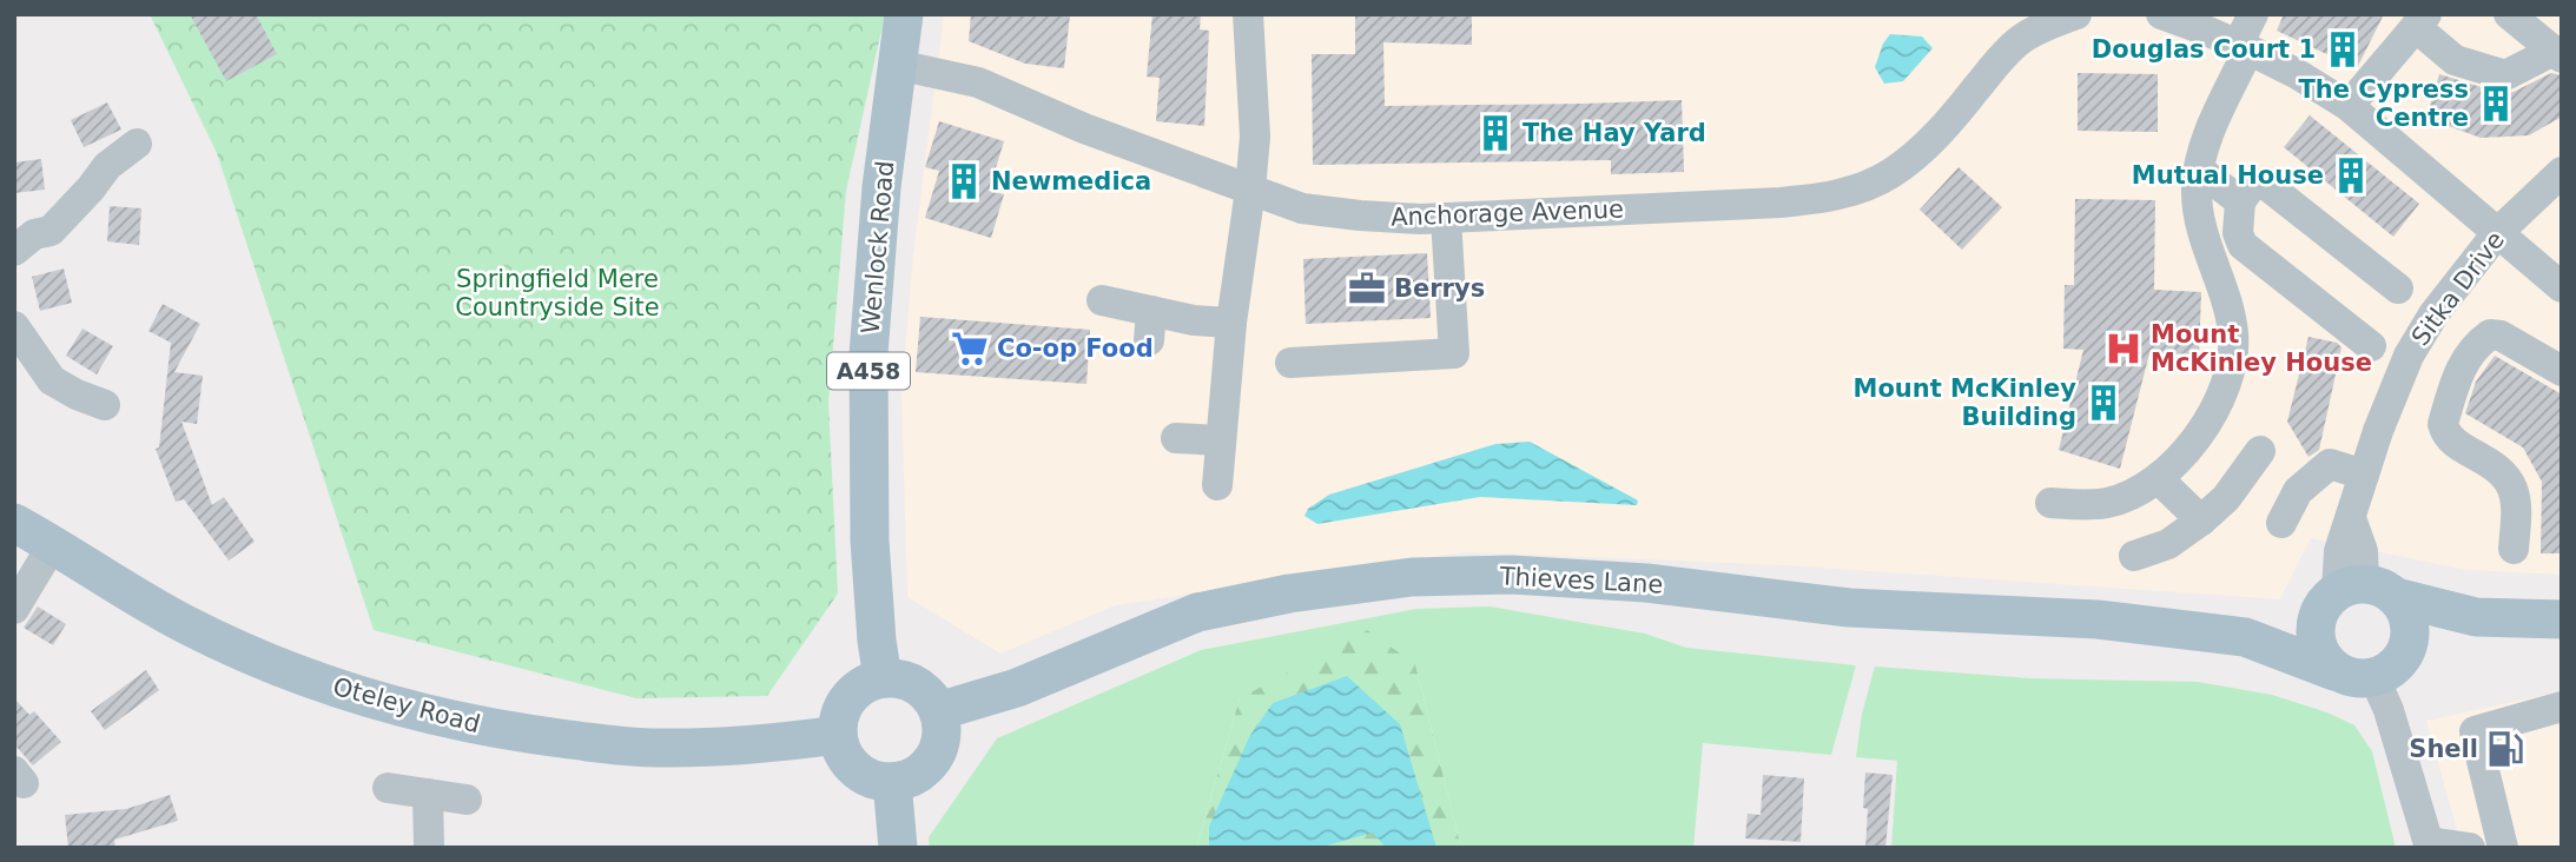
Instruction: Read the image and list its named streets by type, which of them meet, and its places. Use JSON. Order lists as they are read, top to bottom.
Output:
{
  "streets": {
    "main road": [
      "Wenlock Road",
      "A458",
      "Thieves Lane",
      "Oteley Road"
    ],
    "street": ["Anchorage Avenue", "Sitka Drive"]
  },
  "crossings": [
    ["Anchorage Avenue", "Wenlock Road"],
    ["Wenlock Road", "Thieves Lane"],
    ["Wenlock Road", "Oteley Road"],
    ["Thieves Lane", "Oteley Road"]
  ],
  "parks": ["Springfield Mere Countryside Site"],
  "places": {
    "building": [
      "Douglas Court 1",
      "The Cypress Centre",
      "The Hay Yard",
      "Mutual House",
      "Newmedica",
      "Mount McKinley Building"
    ],
    "office": ["Berrys"],
    "supermarket": ["Co-op Food"],
    "hospital": ["Mount McKinley House"],
    "fuel station": ["Shell"]
  }
}
